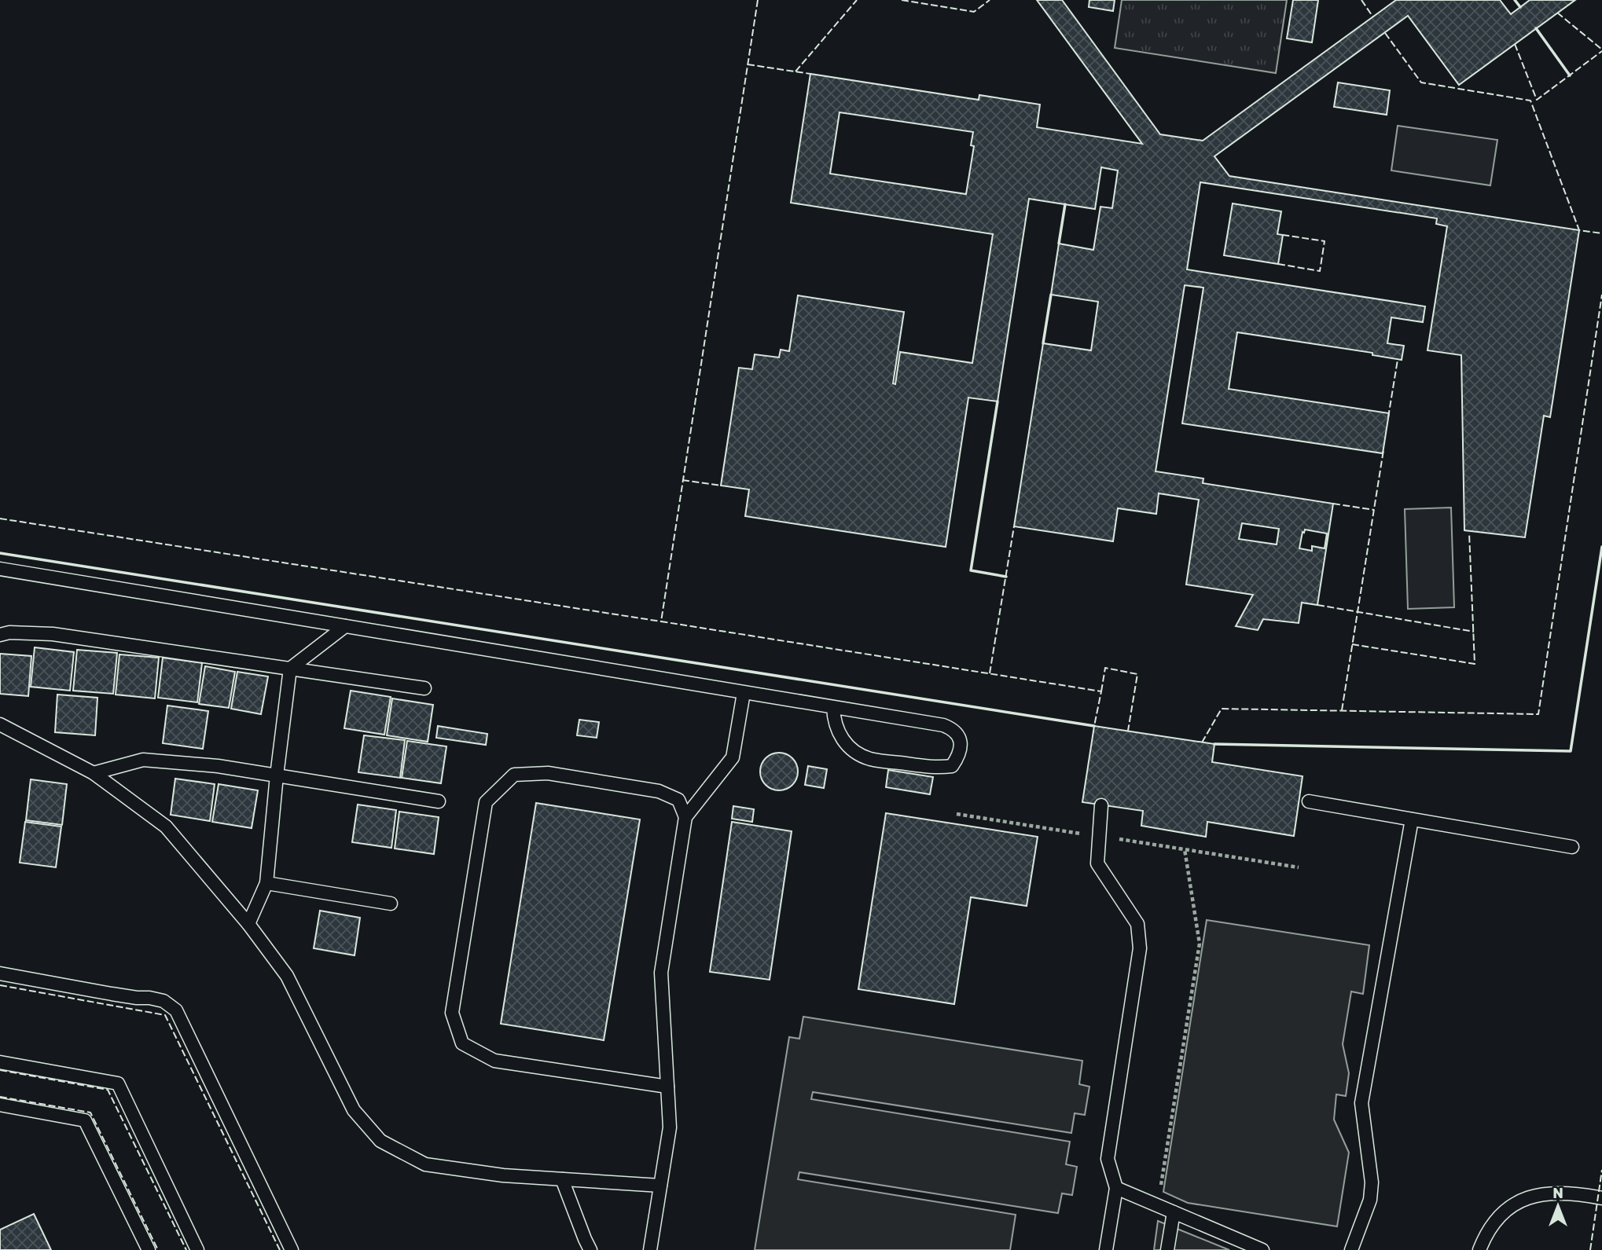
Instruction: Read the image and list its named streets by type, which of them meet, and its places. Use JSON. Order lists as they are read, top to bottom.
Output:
{
  "north": "top"
}
